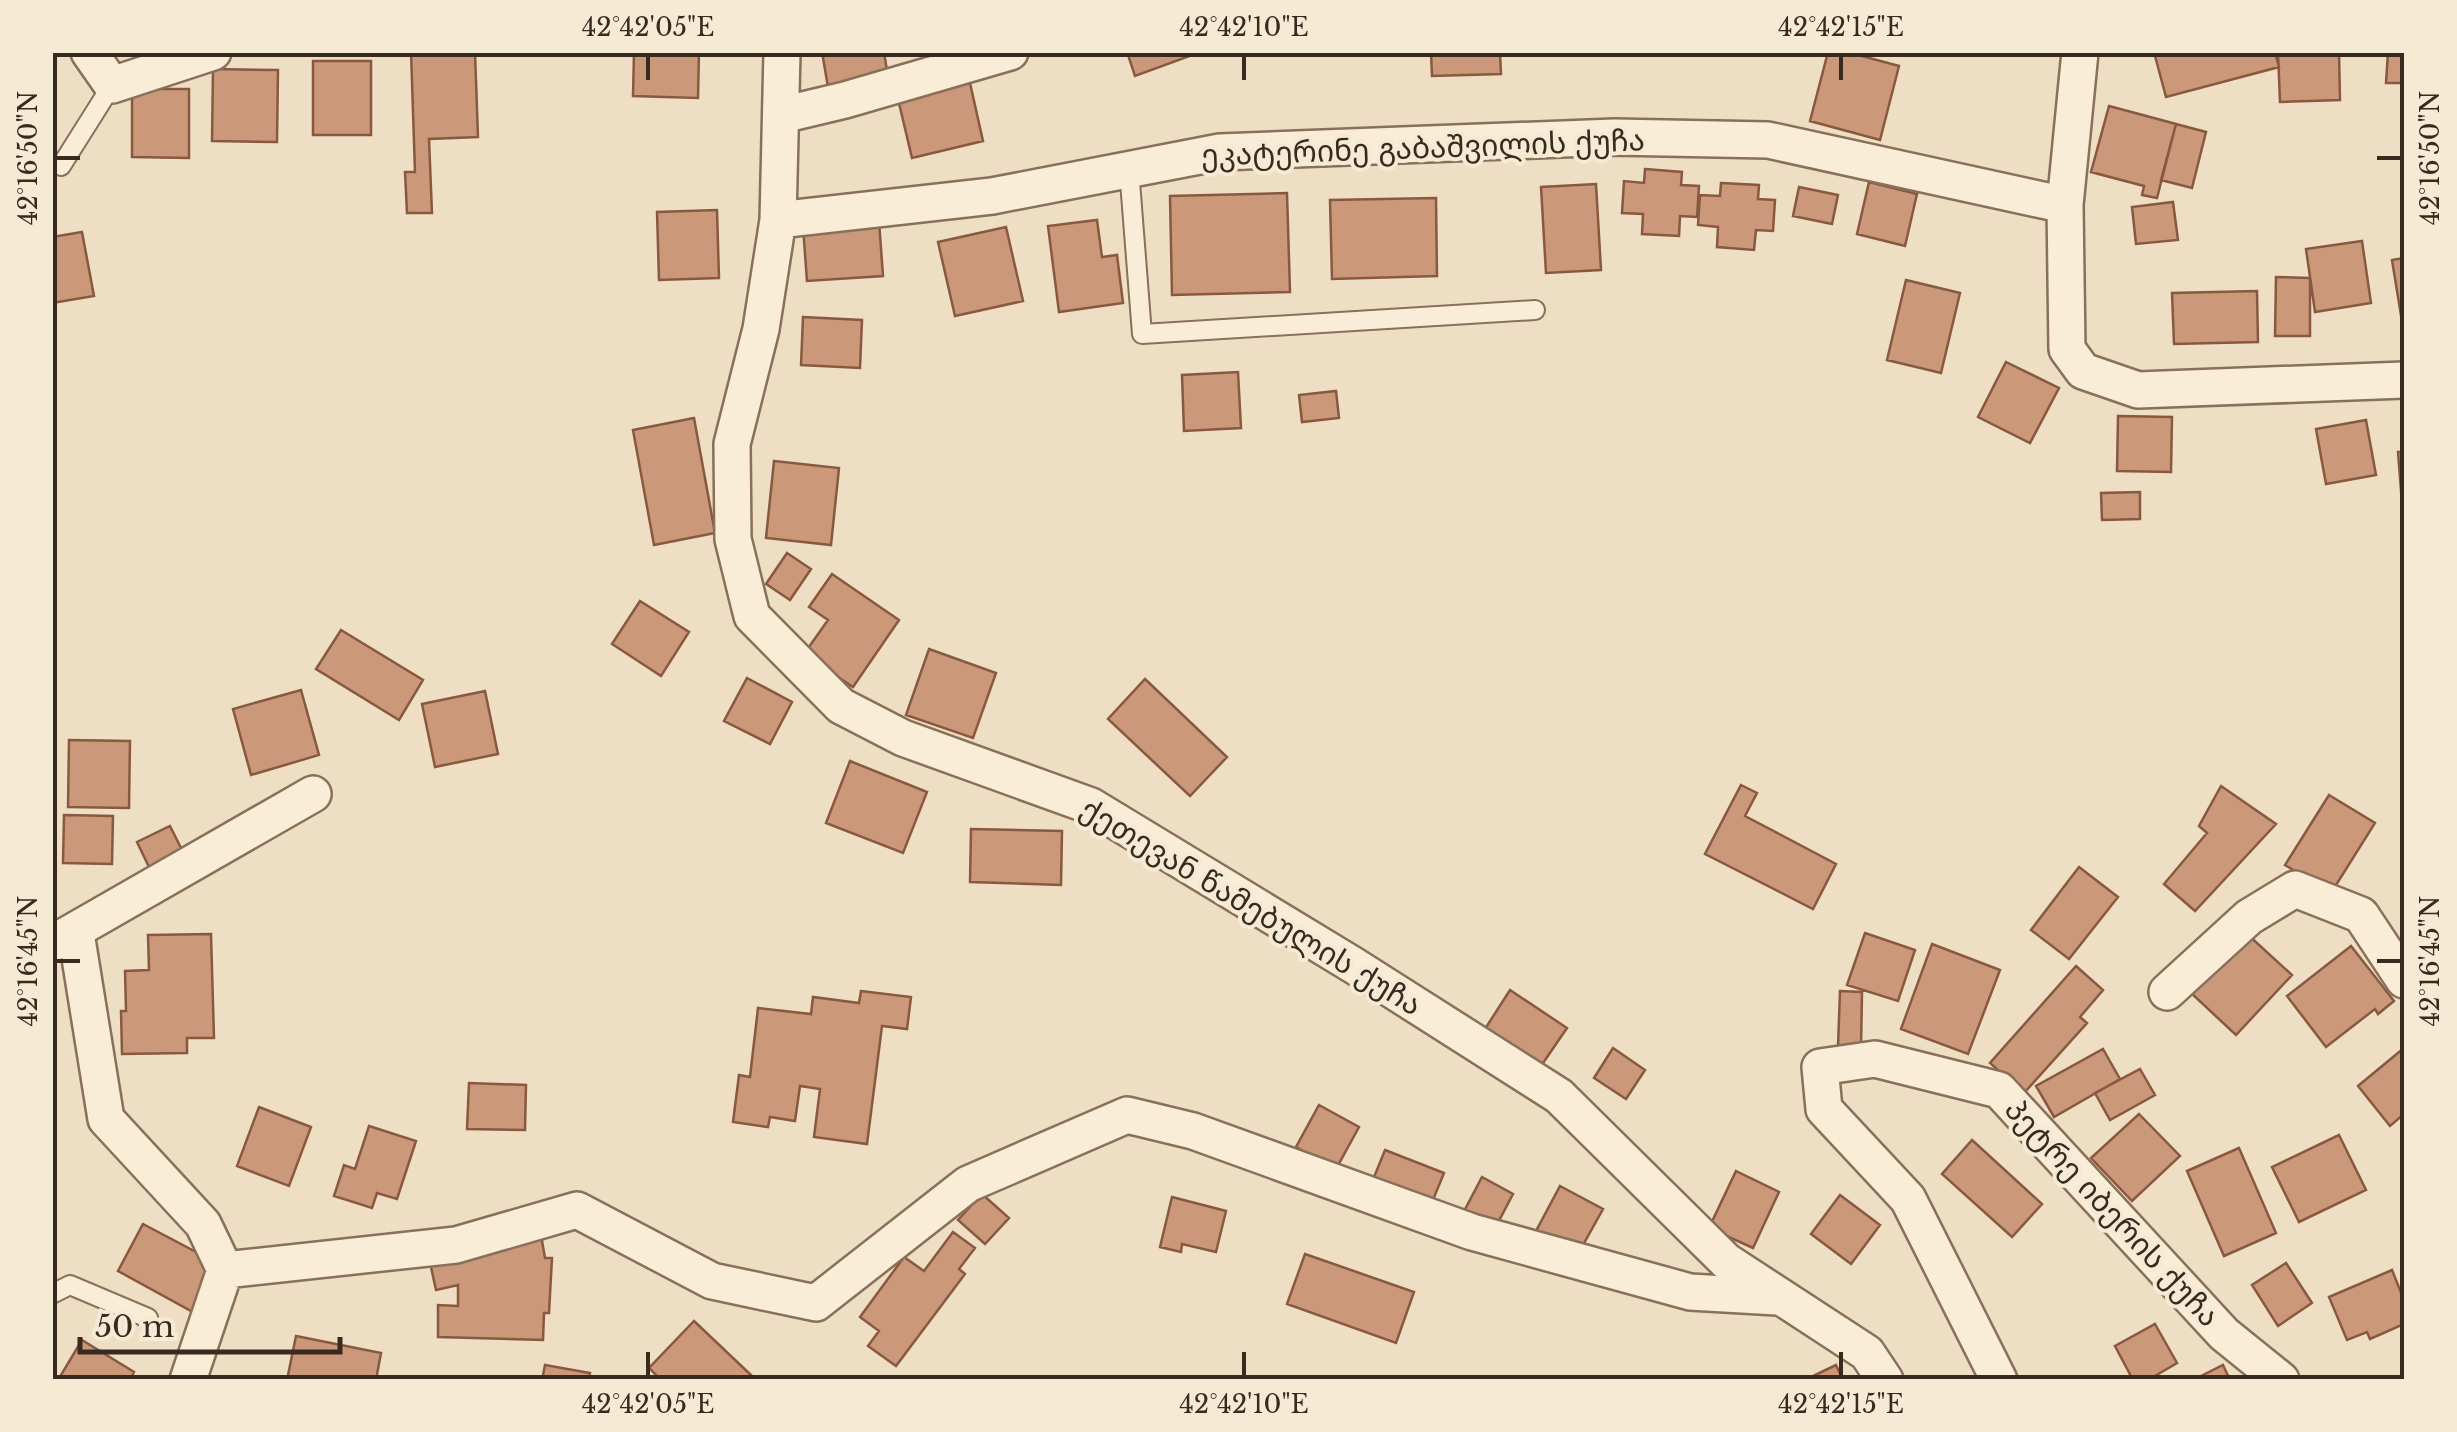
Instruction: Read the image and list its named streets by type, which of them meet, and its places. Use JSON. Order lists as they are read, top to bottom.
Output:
{
  "streets": {
    "street": ["ეკატერინე გაბაშვილის ქუჩა", "ქეთევან წამებულის ქუჩა", "პეტრე იბერის ქუჩა"]
  },
  "crossings": [
    ["ეკატერინე გაბაშვილის ქუჩა", "ქეთევან წამებულის ქუჩა"]
  ],
  "scale_bar": "50 m",
  "coordinates": [
    "42°42'05\"E",
    "42°42'10\"E",
    "42°42'15\"E",
    "42°16'50\"N",
    "42°16'45\"N"
  ]
}
